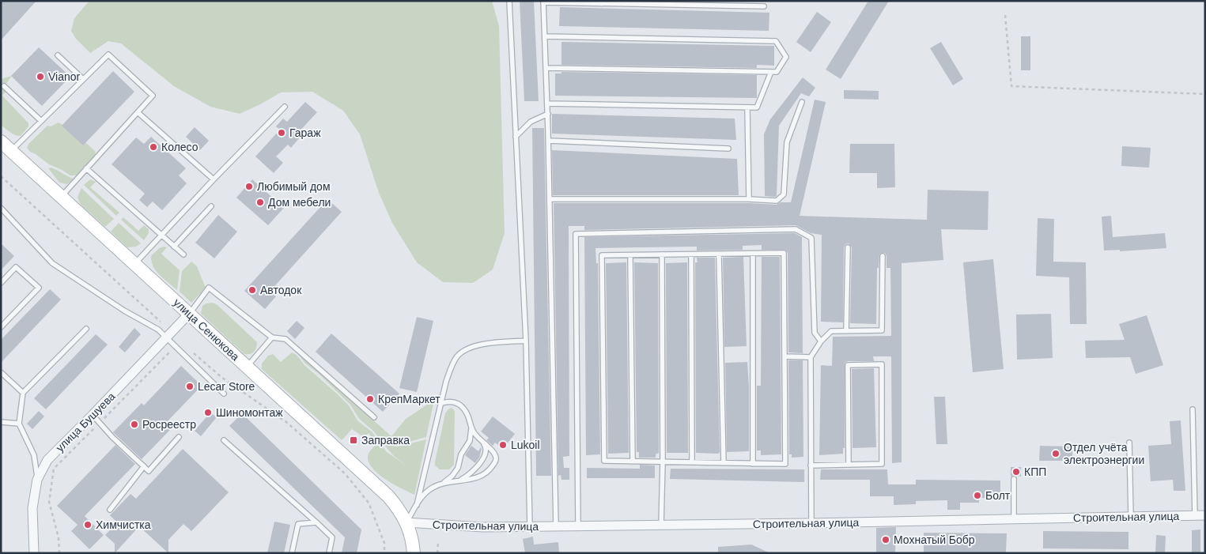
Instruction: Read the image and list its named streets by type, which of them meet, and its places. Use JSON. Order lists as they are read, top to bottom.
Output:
{
  "streets": {
    "main road": ["улица Сенюкова"],
    "street": ["улица Бушуева", "Строительная улица"]
  },
  "crossings": [
    ["улица Сенюкова", "улица Бушуева"],
    ["улица Сенюкова", "Строительная улица"]
  ],
  "places": {
    "other": [
      "Vianor",
      "Гараж",
      "Колесо",
      "Любимый дом",
      "Дом мебели",
      "Автодок",
      "Lecar Store",
      "КрепМаркет",
      "Шиномонтаж",
      "Росреестр",
      "Lukoil",
      "Отдел учёта электроэнергии",
      "КПП",
      "Болт",
      "Химчистка",
      "Мохнатый Бобр"
    ],
    "transit": ["Заправка"]
  }
}
